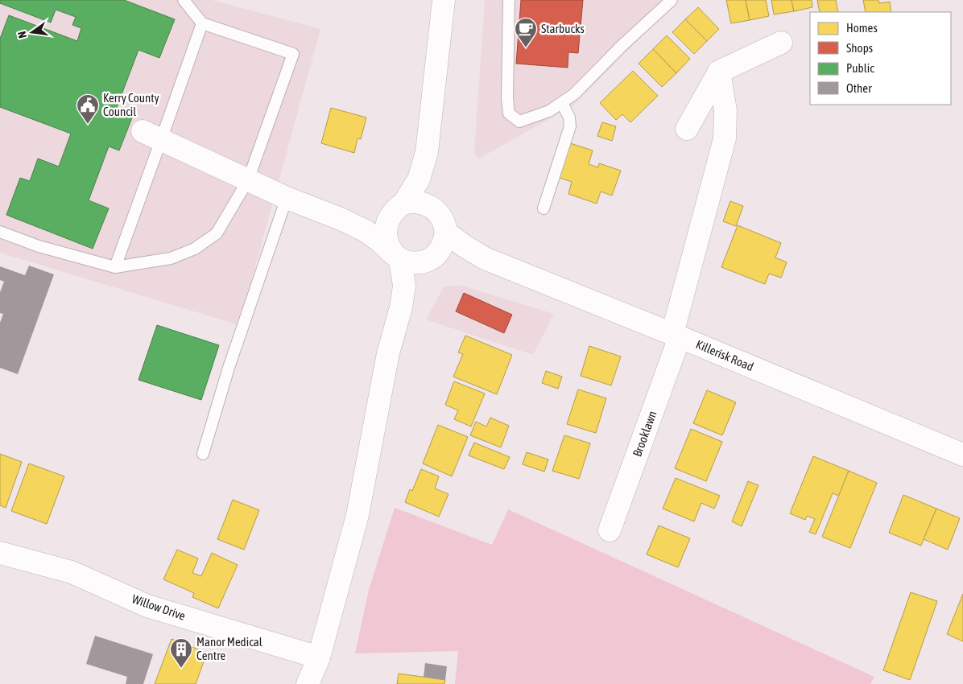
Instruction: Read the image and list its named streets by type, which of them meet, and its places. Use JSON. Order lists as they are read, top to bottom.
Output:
{
  "streets": {
    "main road": ["Killerisk Road", "Brooklawn", "Willow Drive"]
  },
  "crossings": [
    ["Killerisk Road", "Brooklawn"]
  ],
  "places": {
    "cafe": ["Starbucks"],
    "public building": ["Kerry County Council"],
    "building": ["Manor Medical Centre"]
  },
  "legend": [
    "Homes",
    "Shops",
    "Public",
    "Other"
  ],
  "north": "left"
}
